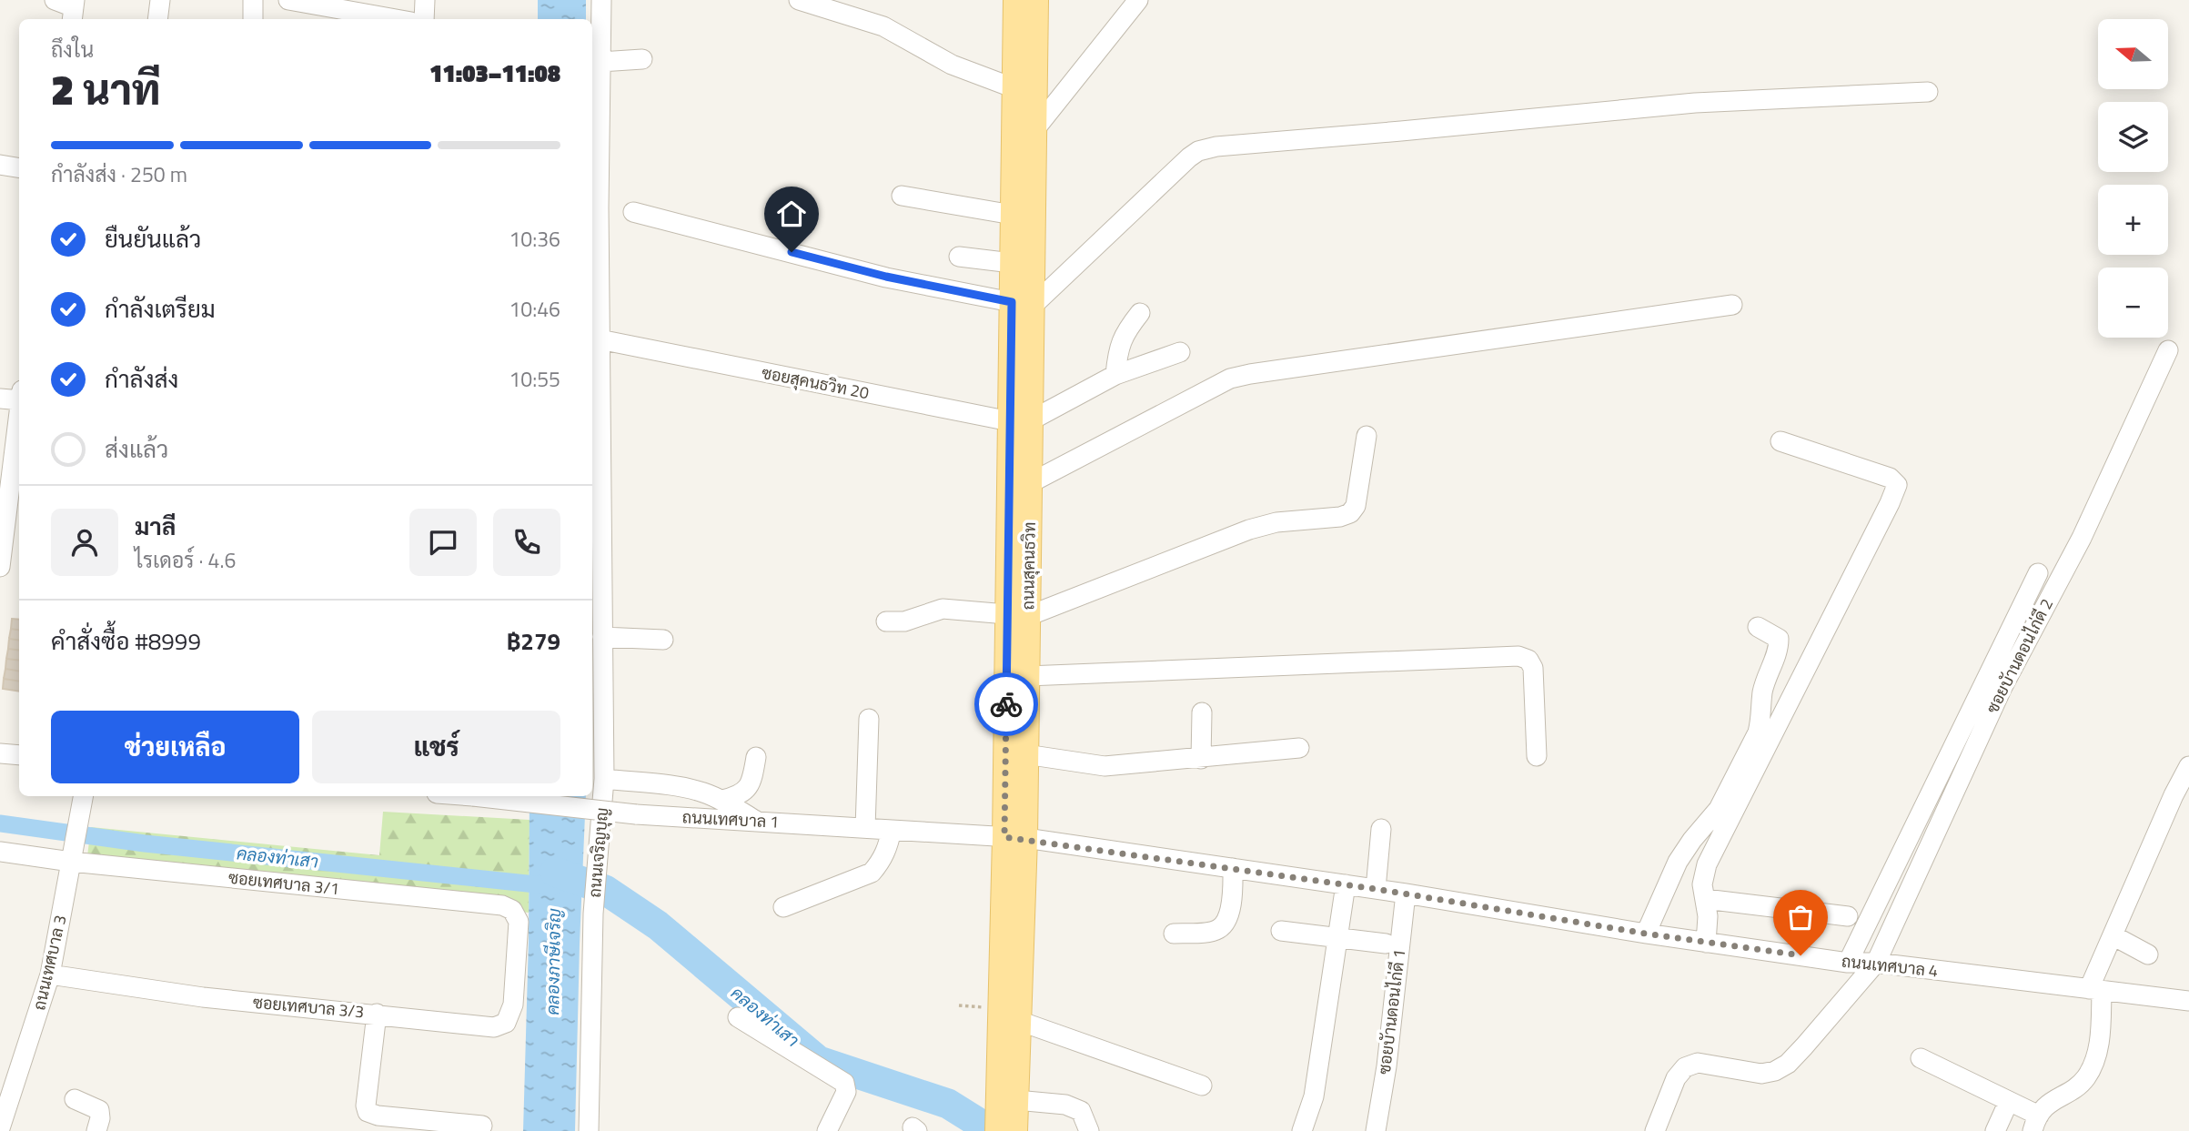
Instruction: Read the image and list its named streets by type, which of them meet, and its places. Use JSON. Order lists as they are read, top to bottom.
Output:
{
  "streets": {
    "main road": ["ถนนสุคนธวิท"],
    "street": [
      "ซอยสุคนธวิท 20",
      "ซอยบัานดอนไก่ดี 2",
      "ถนนเทศบาล 1",
      "ถนนเจริญบุญ",
      "ซอยเทศบาล 3/1",
      "ถนนเทศบาล 3",
      "ถนนเทศบาล 4",
      "ซอยเทศบาล 3/3",
      "ซอยบัานดอนไก่ดี 1"
    ]
  },
  "crossings": [
    ["ซอยสุคนธวิท 20", "ถนนสุคนธวิท"],
    ["ซอยสุคนธวิท 20", "ถนนเจริญบุญ"],
    ["ถนนสุคนธวิท", "ถนนเทศบาล 1"],
    ["ถนนสุคนธวิท", "ถนนเทศบาล 4"],
    ["ซอยบัานดอนไก่ดี 2", "ถนนเทศบาล 4"],
    ["ถนนเทศบาล 1", "ถนนเทศบาล 4"],
    ["ซอยเทศบาล 3/1", "ถนนเทศบาล 3"],
    ["ซอยเทศบาล 3/1", "ซอยเทศบาล 3/3"],
    ["ถนนเทศบาล 3", "ซอยเทศบาล 3/3"],
    ["ถนนเทศบาล 4", "ซอยบัานดอนไก่ดี 1"]
  ],
  "water": ["คลองท่าเสา", "คลองภาษีเจริญ"],
  "north": "left",
  "page": {
    "map_buttons": ["+", "−"],
    "heading": ["2 นาที", "ถึงใน", "11:03–11:08"],
    "panel": [
      "มาลี",
      "ไรเดอร์ · 4.6",
      "คำสั่งซื้อ #8999",
      "฿279"
    ],
    "bar": "กำลังส่ง · 250 m",
    "list": [
      ["ยืนยันแล้ว", "10:36"],
      ["กำลังเตรียม", "10:46"],
      ["กำลังส่ง", "10:55"],
      "ส่งแล้ว"
    ],
    "buttons": ["ช่วยเหลือ", "แชร์"]
  }
}
